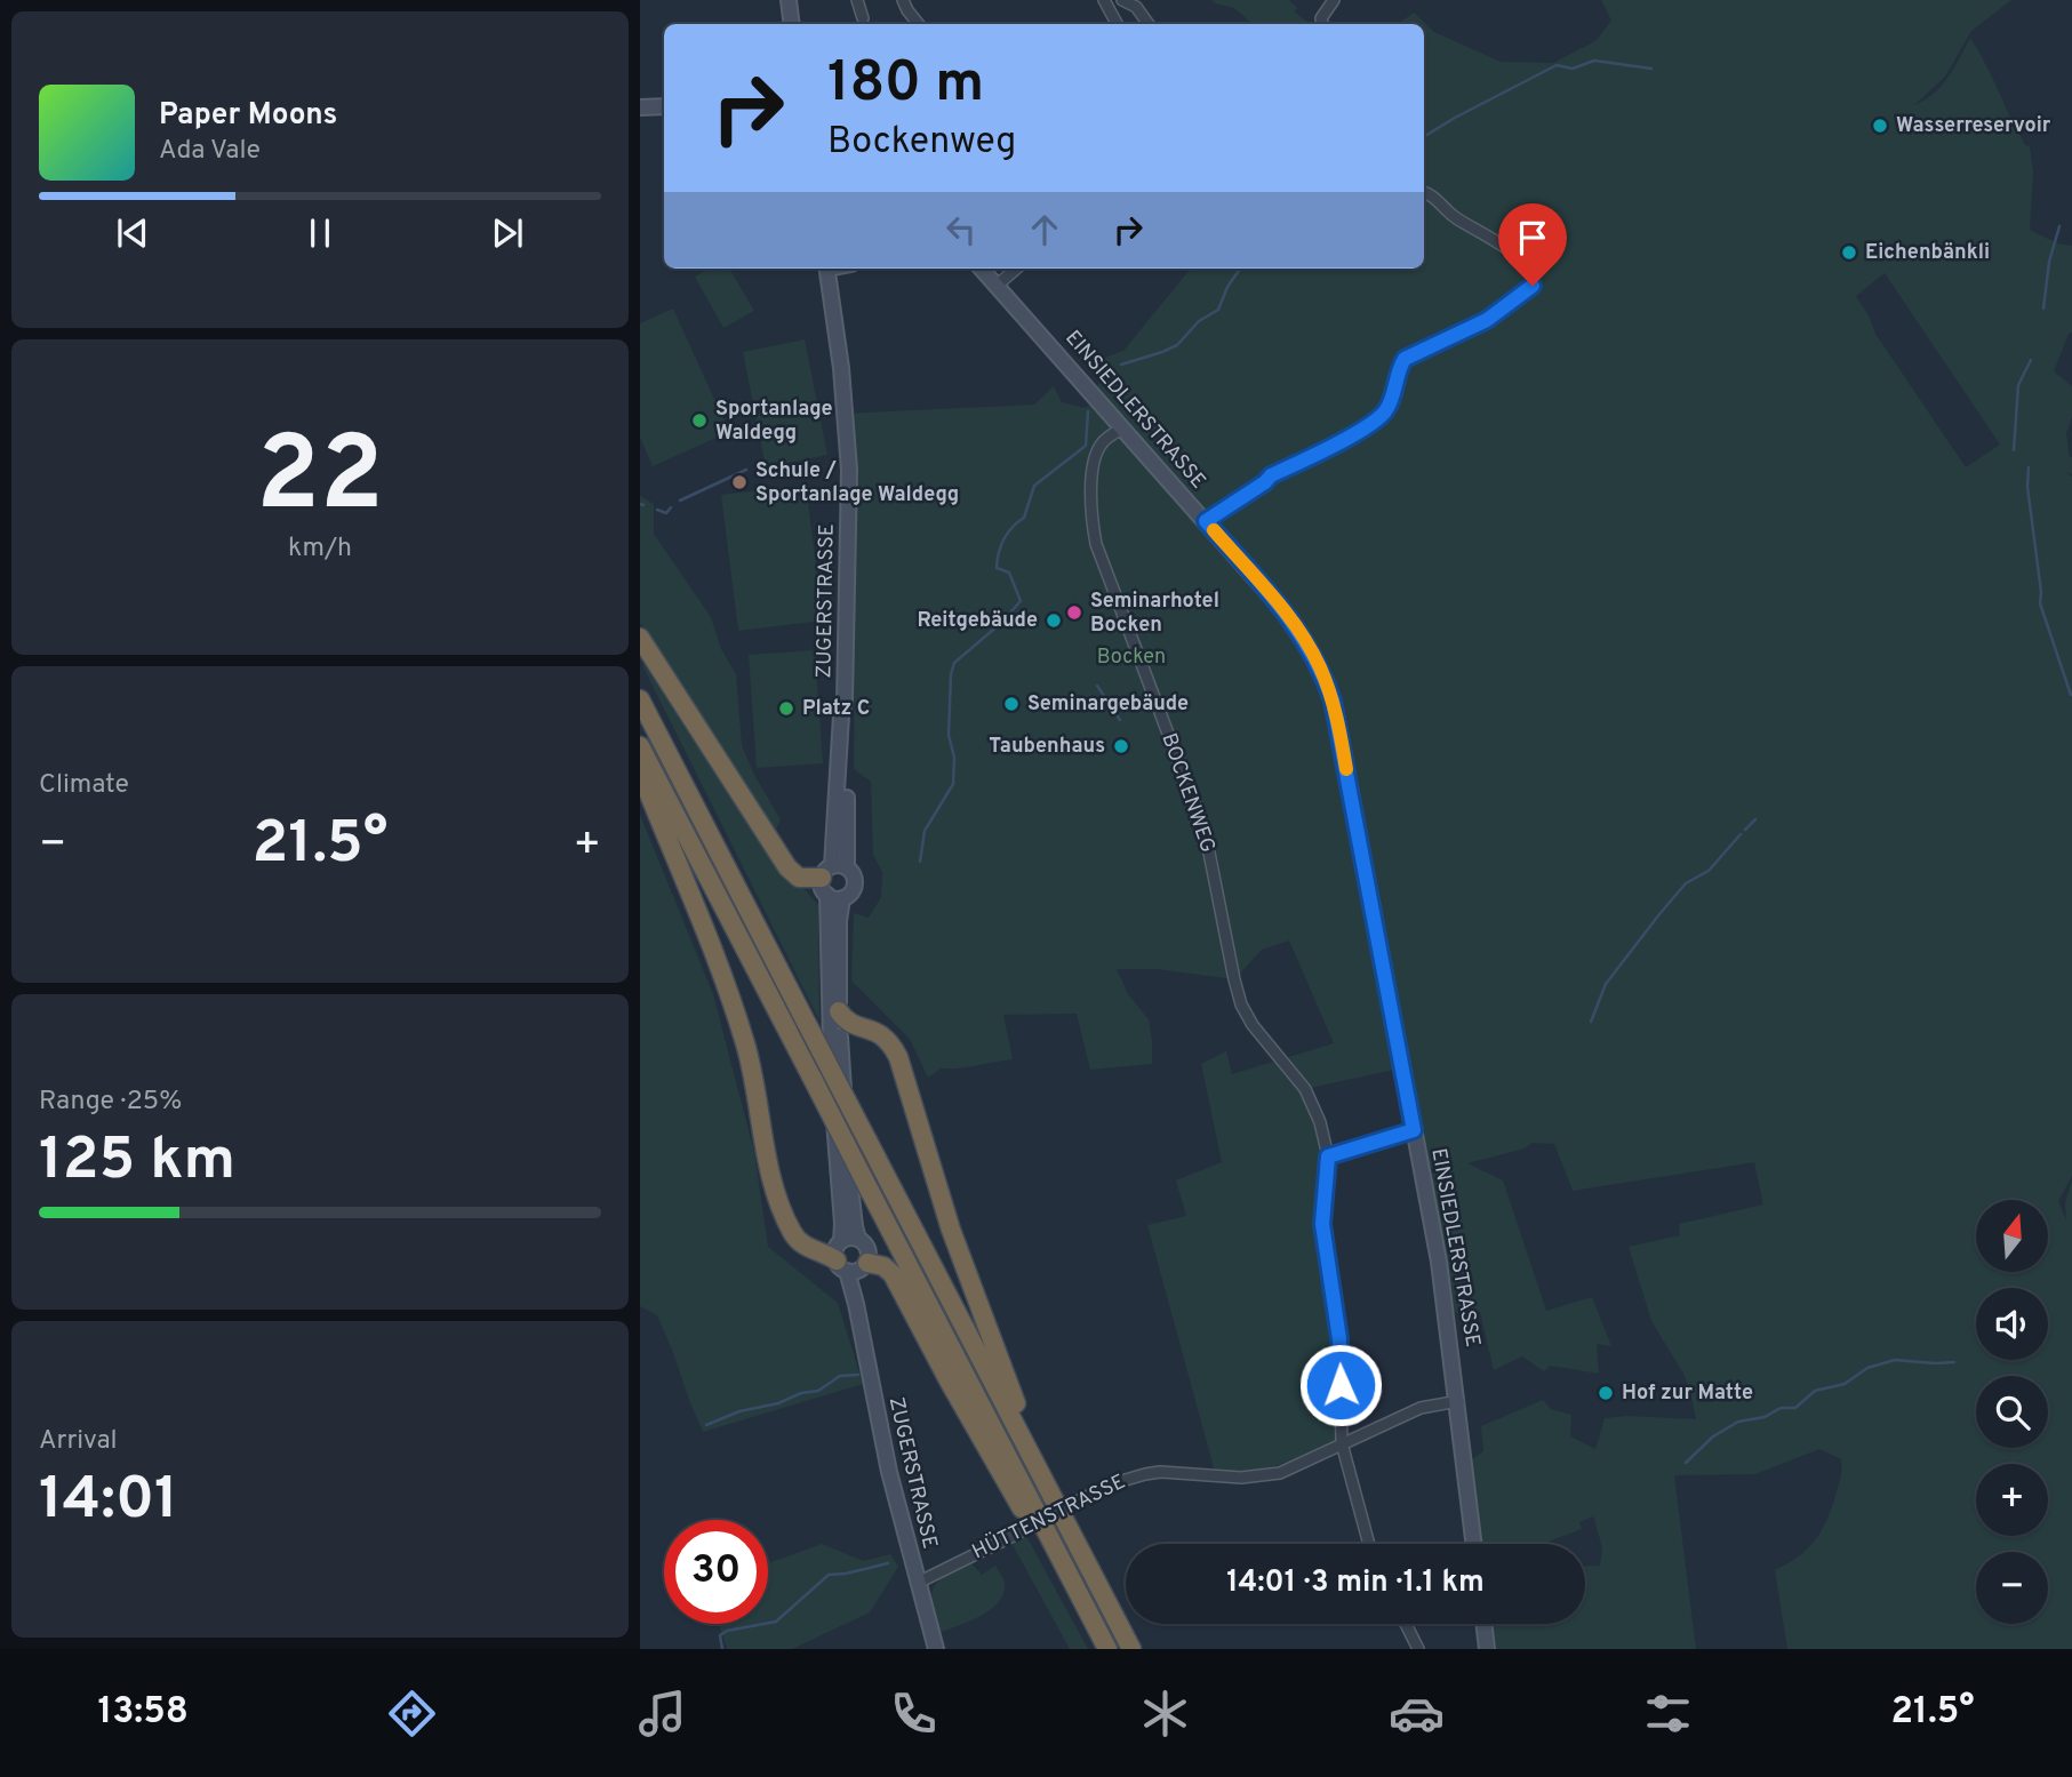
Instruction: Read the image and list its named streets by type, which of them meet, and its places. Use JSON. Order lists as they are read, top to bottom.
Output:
{
  "streets": {
    "main road": ["EINSIEDLERSTRASSE", "ZUGERSTRASSE"],
    "street": ["BOCKENWEG", "HÜTTENSTRASSE"]
  },
  "crossings": [
    ["EINSIEDLERSTRASSE", "BOCKENWEG"],
    ["EINSIEDLERSTRASSE", "HÜTTENSTRASSE"],
    ["ZUGERSTRASSE", "HÜTTENSTRASSE"],
    ["BOCKENWEG", "HÜTTENSTRASSE"]
  ],
  "parks": ["Bocken"],
  "places": [
    "Wasserreservoir",
    "Eichenbänkli",
    "Sportanlage Waldegg",
    "Schule / Sportanlage Waldegg",
    "Seminarhotel Bocken",
    "Reitgebäude",
    "Seminargebäude",
    "Platz C",
    "Taubenhaus",
    "Hof zur Matte"
  ],
  "north": "top",
  "page": {
    "turn": ["180 m", "Bockenweg"],
    "song": ["Paper Moons", "Ada Vale"],
    "tile": [
      ["22", "km/h"],
      "Climate",
      ["Range · 25%", "125 km"],
      ["Arrival", "14:01"]
    ],
    "heat": ["−", "21.5°", "+"],
    "map_buttons": ["+", "−"],
    "limit": "30",
    "trip": "14:01 · 3 min · 1.1 km",
    "tabs": ["13:58", "21.5°"]
  }
}
